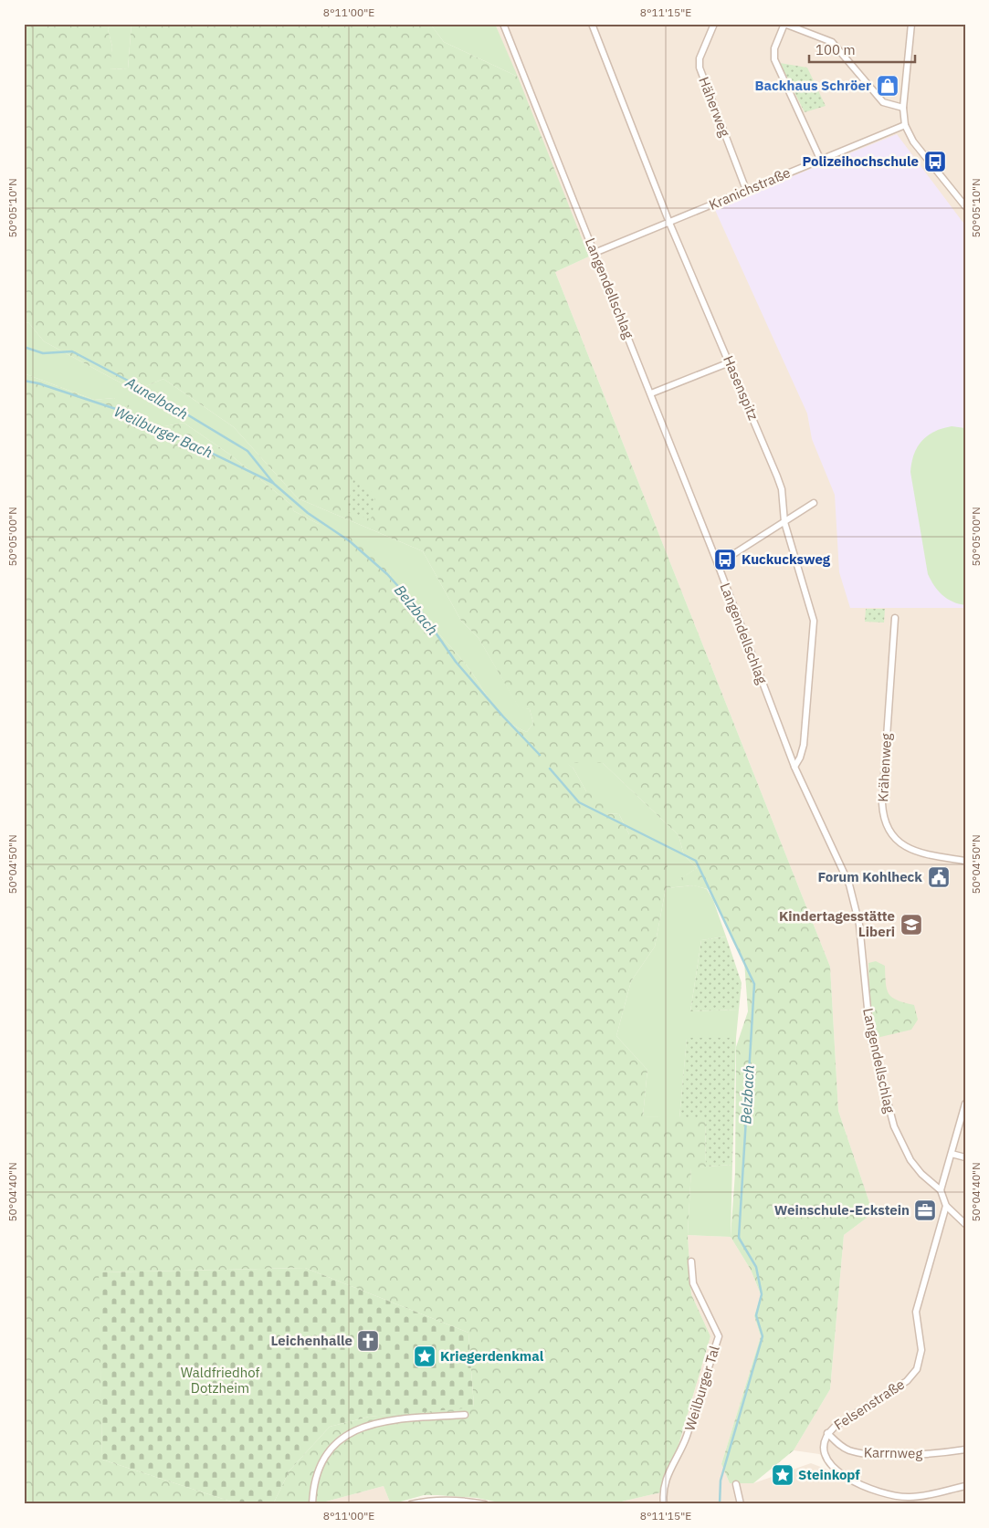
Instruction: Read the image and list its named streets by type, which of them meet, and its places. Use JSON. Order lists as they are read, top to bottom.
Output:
{
  "streets": {
    "street": [
      "Häherweg",
      "Kranichstraße",
      "Langendellschlag",
      "Hasenspitz",
      "Krähenweg",
      "Weilburger Tal",
      "Felsenstraße",
      "Karrnweg"
    ]
  },
  "crossings": [
    ["Häherweg", "Kranichstraße"],
    ["Kranichstraße", "Langendellschlag"],
    ["Kranichstraße", "Hasenspitz"],
    ["Langendellschlag", "Hasenspitz"],
    ["Felsenstraße", "Karrnweg"]
  ],
  "water": ["Aunelbach", "Weilburger Bach", "Belzbach"],
  "parks": ["Waldfriedhof Dotzheim"],
  "places": {
    "shop": ["Backhaus Schröer"],
    "bus stop": ["Polizeihochschule", "Kuckucksweg"],
    "public building": ["Forum Kohlheck"],
    "school or university": ["Kindertagesstätte Liberi"],
    "office": ["Weinschule-Eckstein"],
    "church": ["Leichenhalle"],
    "place": ["Kriegerdenkmal", "Steinkopf"]
  },
  "scale_bar": "100 m",
  "coordinates": [
    "8°11'00\"E",
    "8°11'15\"E",
    "50°05'10\"N",
    "50°05'00\"N",
    "50°04'50\"N",
    "50°04'40\"N"
  ]
}
